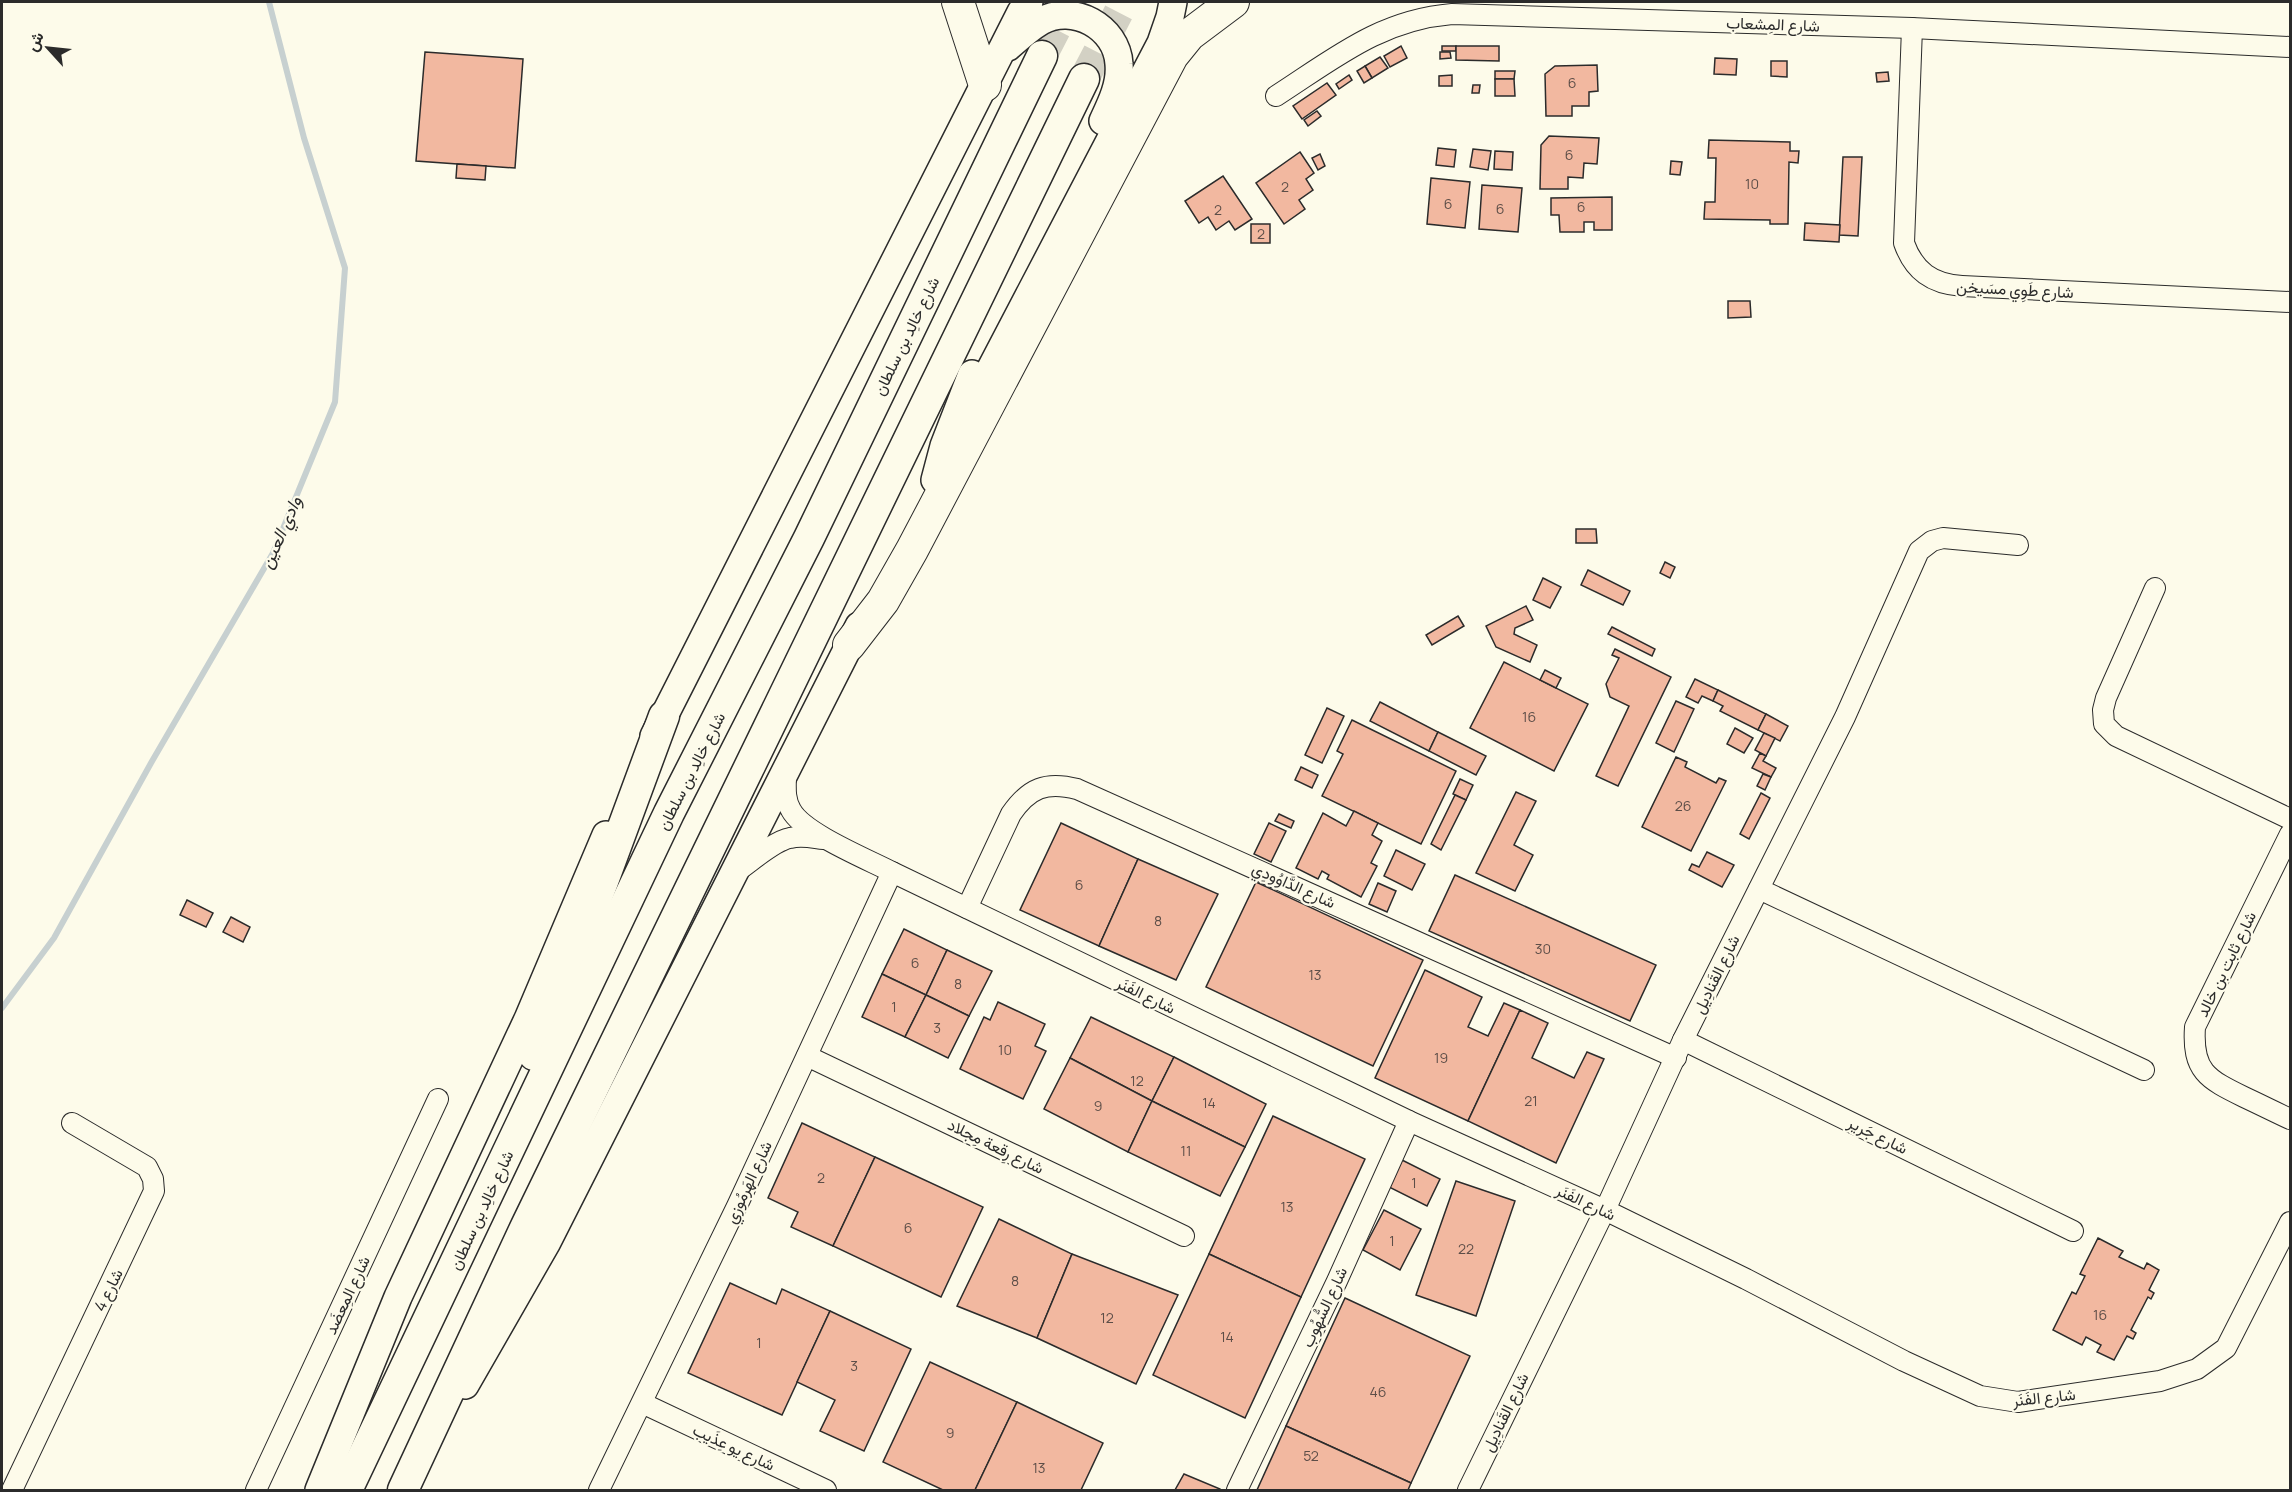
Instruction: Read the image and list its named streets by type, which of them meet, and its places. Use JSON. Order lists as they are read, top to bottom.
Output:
{
  "streets": {
    "main road": ["شارع خالِد بن سلطان"],
    "street": [
      "شارع المِشعاب",
      "شارع طَوِي مسَيخن",
      "شارع الدَّاوُودِي",
      "شارع ثابت بن خالد",
      "شارع القَنادِيل",
      "شارع الفَنَر",
      "شارع جَرير",
      "شارع رِقعة مِجلاد",
      "شارع الهَرمُوزي",
      "شارع 4",
      "شارع المِعضَد",
      "شارع السُّهُوب",
      "شارع يو عِذَيب"
    ]
  },
  "crossings": [
    ["شارع المِشعاب", "شارع طَوِي مسَيخن"],
    ["شارع الدَّاوُودِي", "شارع القَنادِيل"],
    ["شارع الدَّاوُودِي", "شارع الفَنَر"],
    ["شارع الدَّاوُودِي", "شارع جَرير"],
    ["شارع القَنادِيل", "شارع الفَنَر"],
    ["شارع القَنادِيل", "شارع جَرير"],
    ["شارع الفَنَر", "شارع الهَرمُوزي"],
    ["شارع الفَنَر", "شارع السُّهُوب"],
    ["شارع رِقعة مِجلاد", "شارع الهَرمُوزي"],
    ["شارع الهَرمُوزي", "شارع يو عِذَيب"]
  ],
  "water": ["وادي العين"],
  "house_numbers": [
    "6",
    "6",
    "10",
    "2",
    "6",
    "6",
    "6",
    "2",
    "2",
    "16",
    "26",
    "6",
    "8",
    "30",
    "6",
    "13",
    "8",
    "1",
    "3",
    "10",
    "19",
    "12",
    "21",
    "14",
    "9",
    "11",
    "2",
    "1",
    "13",
    "6",
    "1",
    "22",
    "8",
    "16",
    "12",
    "14",
    "1",
    "3",
    "46",
    "9",
    "52",
    "13"
  ],
  "north": "top left"
}
